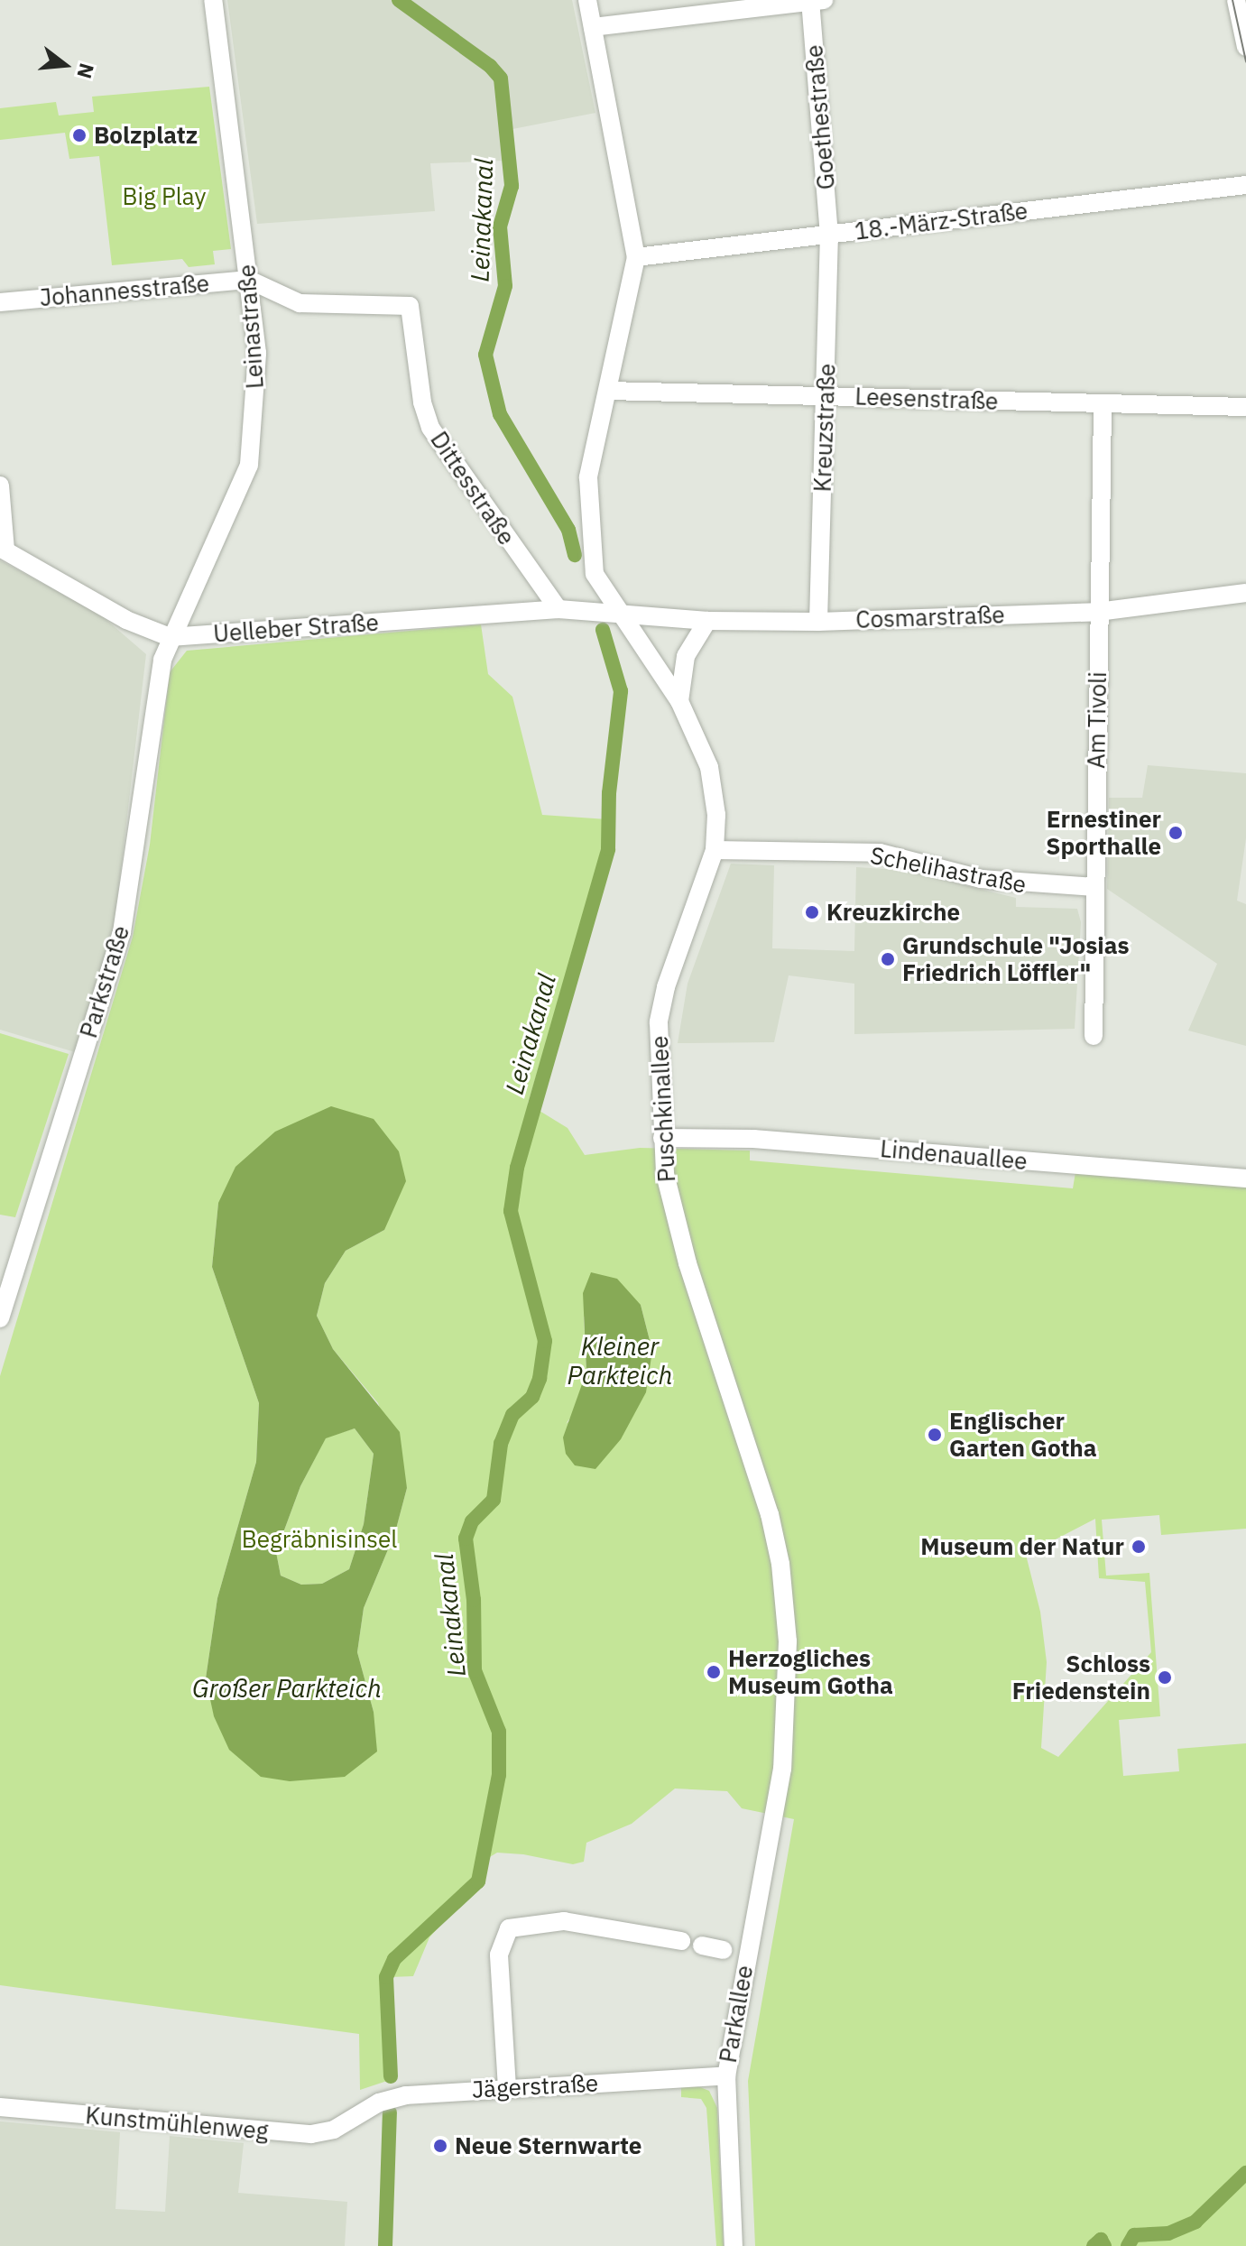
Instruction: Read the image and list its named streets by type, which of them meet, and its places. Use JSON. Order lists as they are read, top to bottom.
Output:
{
  "streets": {
    "street": [
      "Goethestraße",
      "18.-März-Straße",
      "Johannesstraße",
      "Leinastraße",
      "Leesenstraße",
      "Kreuzstraße",
      "Dittesstraße",
      "Cosmarstraße",
      "Uelleber Straße",
      "Am Tivoli",
      "Schelihastraße",
      "Parkstraße",
      "Puschkinallee",
      "Lindenauallee",
      "Parkallee",
      "Jägerstraße",
      "Kunstmühlenweg"
    ]
  },
  "crossings": [
    ["Goethestraße", "18.-März-Straße"],
    ["Goethestraße", "Kreuzstraße"],
    ["18.-März-Straße", "Kreuzstraße"],
    ["18.-März-Straße", "Puschkinallee"],
    ["Johannesstraße", "Leinastraße"],
    ["Johannesstraße", "Dittesstraße"],
    ["Leinastraße", "Dittesstraße"],
    ["Leinastraße", "Uelleber Straße"],
    ["Leinastraße", "Parkstraße"],
    ["Leesenstraße", "Kreuzstraße"],
    ["Leesenstraße", "Am Tivoli"],
    ["Leesenstraße", "Puschkinallee"],
    ["Kreuzstraße", "Cosmarstraße"],
    ["Dittesstraße", "Uelleber Straße"],
    ["Cosmarstraße", "Uelleber Straße"],
    ["Cosmarstraße", "Am Tivoli"],
    ["Cosmarstraße", "Puschkinallee"],
    ["Uelleber Straße", "Parkstraße"],
    ["Uelleber Straße", "Puschkinallee"],
    ["Am Tivoli", "Schelihastraße"],
    ["Schelihastraße", "Puschkinallee"],
    ["Puschkinallee", "Lindenauallee"],
    ["Puschkinallee", "Parkallee"],
    ["Parkallee", "Jägerstraße"],
    ["Jägerstraße", "Kunstmühlenweg"]
  ],
  "water": ["Leinakanal", "Kleiner Parkteich", "Großer Parkteich"],
  "parks": ["Big Play", "Begräbnisinsel"],
  "places": [
    "Bolzplatz",
    "Ernestiner Sporthalle",
    "Kreuzkirche",
    "Grundschule \"Josias Friedrich Löffler\"",
    "Englischer Garten Gotha",
    "Museum der Natur",
    "Herzogliches Museum Gotha",
    "Schloss Friedenstein",
    "Neue Sternwarte"
  ],
  "north": "right"
}
